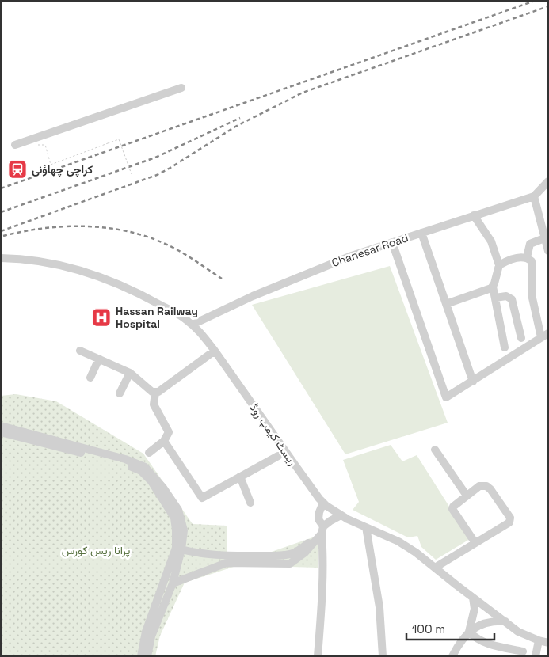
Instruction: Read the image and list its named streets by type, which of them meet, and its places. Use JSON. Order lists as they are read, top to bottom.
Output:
{
  "streets": {
    "street": ["Chanesar Road", "ریسٹ کیمپ روڈ"]
  },
  "crossings": [
    ["Chanesar Road", "ریسٹ کیمپ روڈ"]
  ],
  "parks": ["پرانا ریس کورس"],
  "places": {
    "station": ["کراچی چھاؤنی"],
    "hospital": ["Hassan Railway Hospital"]
  },
  "scale_bar": "100 m"
}
